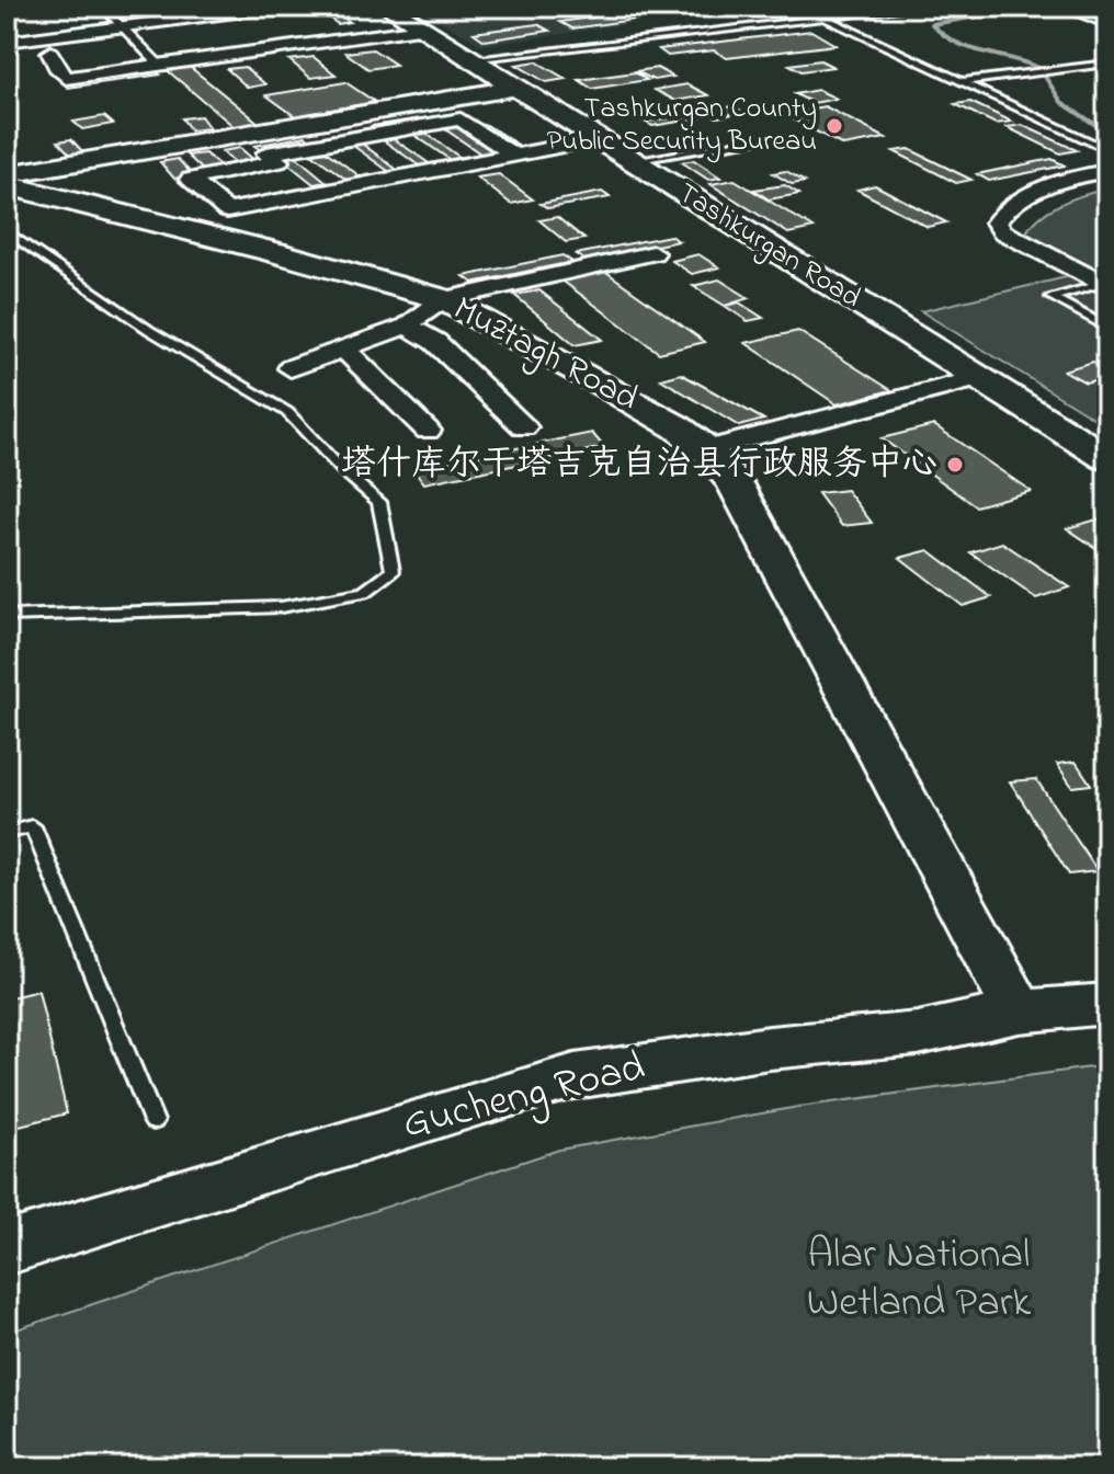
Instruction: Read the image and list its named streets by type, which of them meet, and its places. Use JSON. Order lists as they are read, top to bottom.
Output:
{
  "streets": {
    "main road": ["Gucheng Road"],
    "street": ["Tashkurgan Road", "Muztagh Road"]
  },
  "crossings": [
    ["Muztagh Road", "Gucheng Road"]
  ],
  "parks": ["Alar National Wetland Park"],
  "places": ["Tashkurgan County Public Security Bureau", "塔什库尔干塔吉克自治县行政服务中心"]
}
